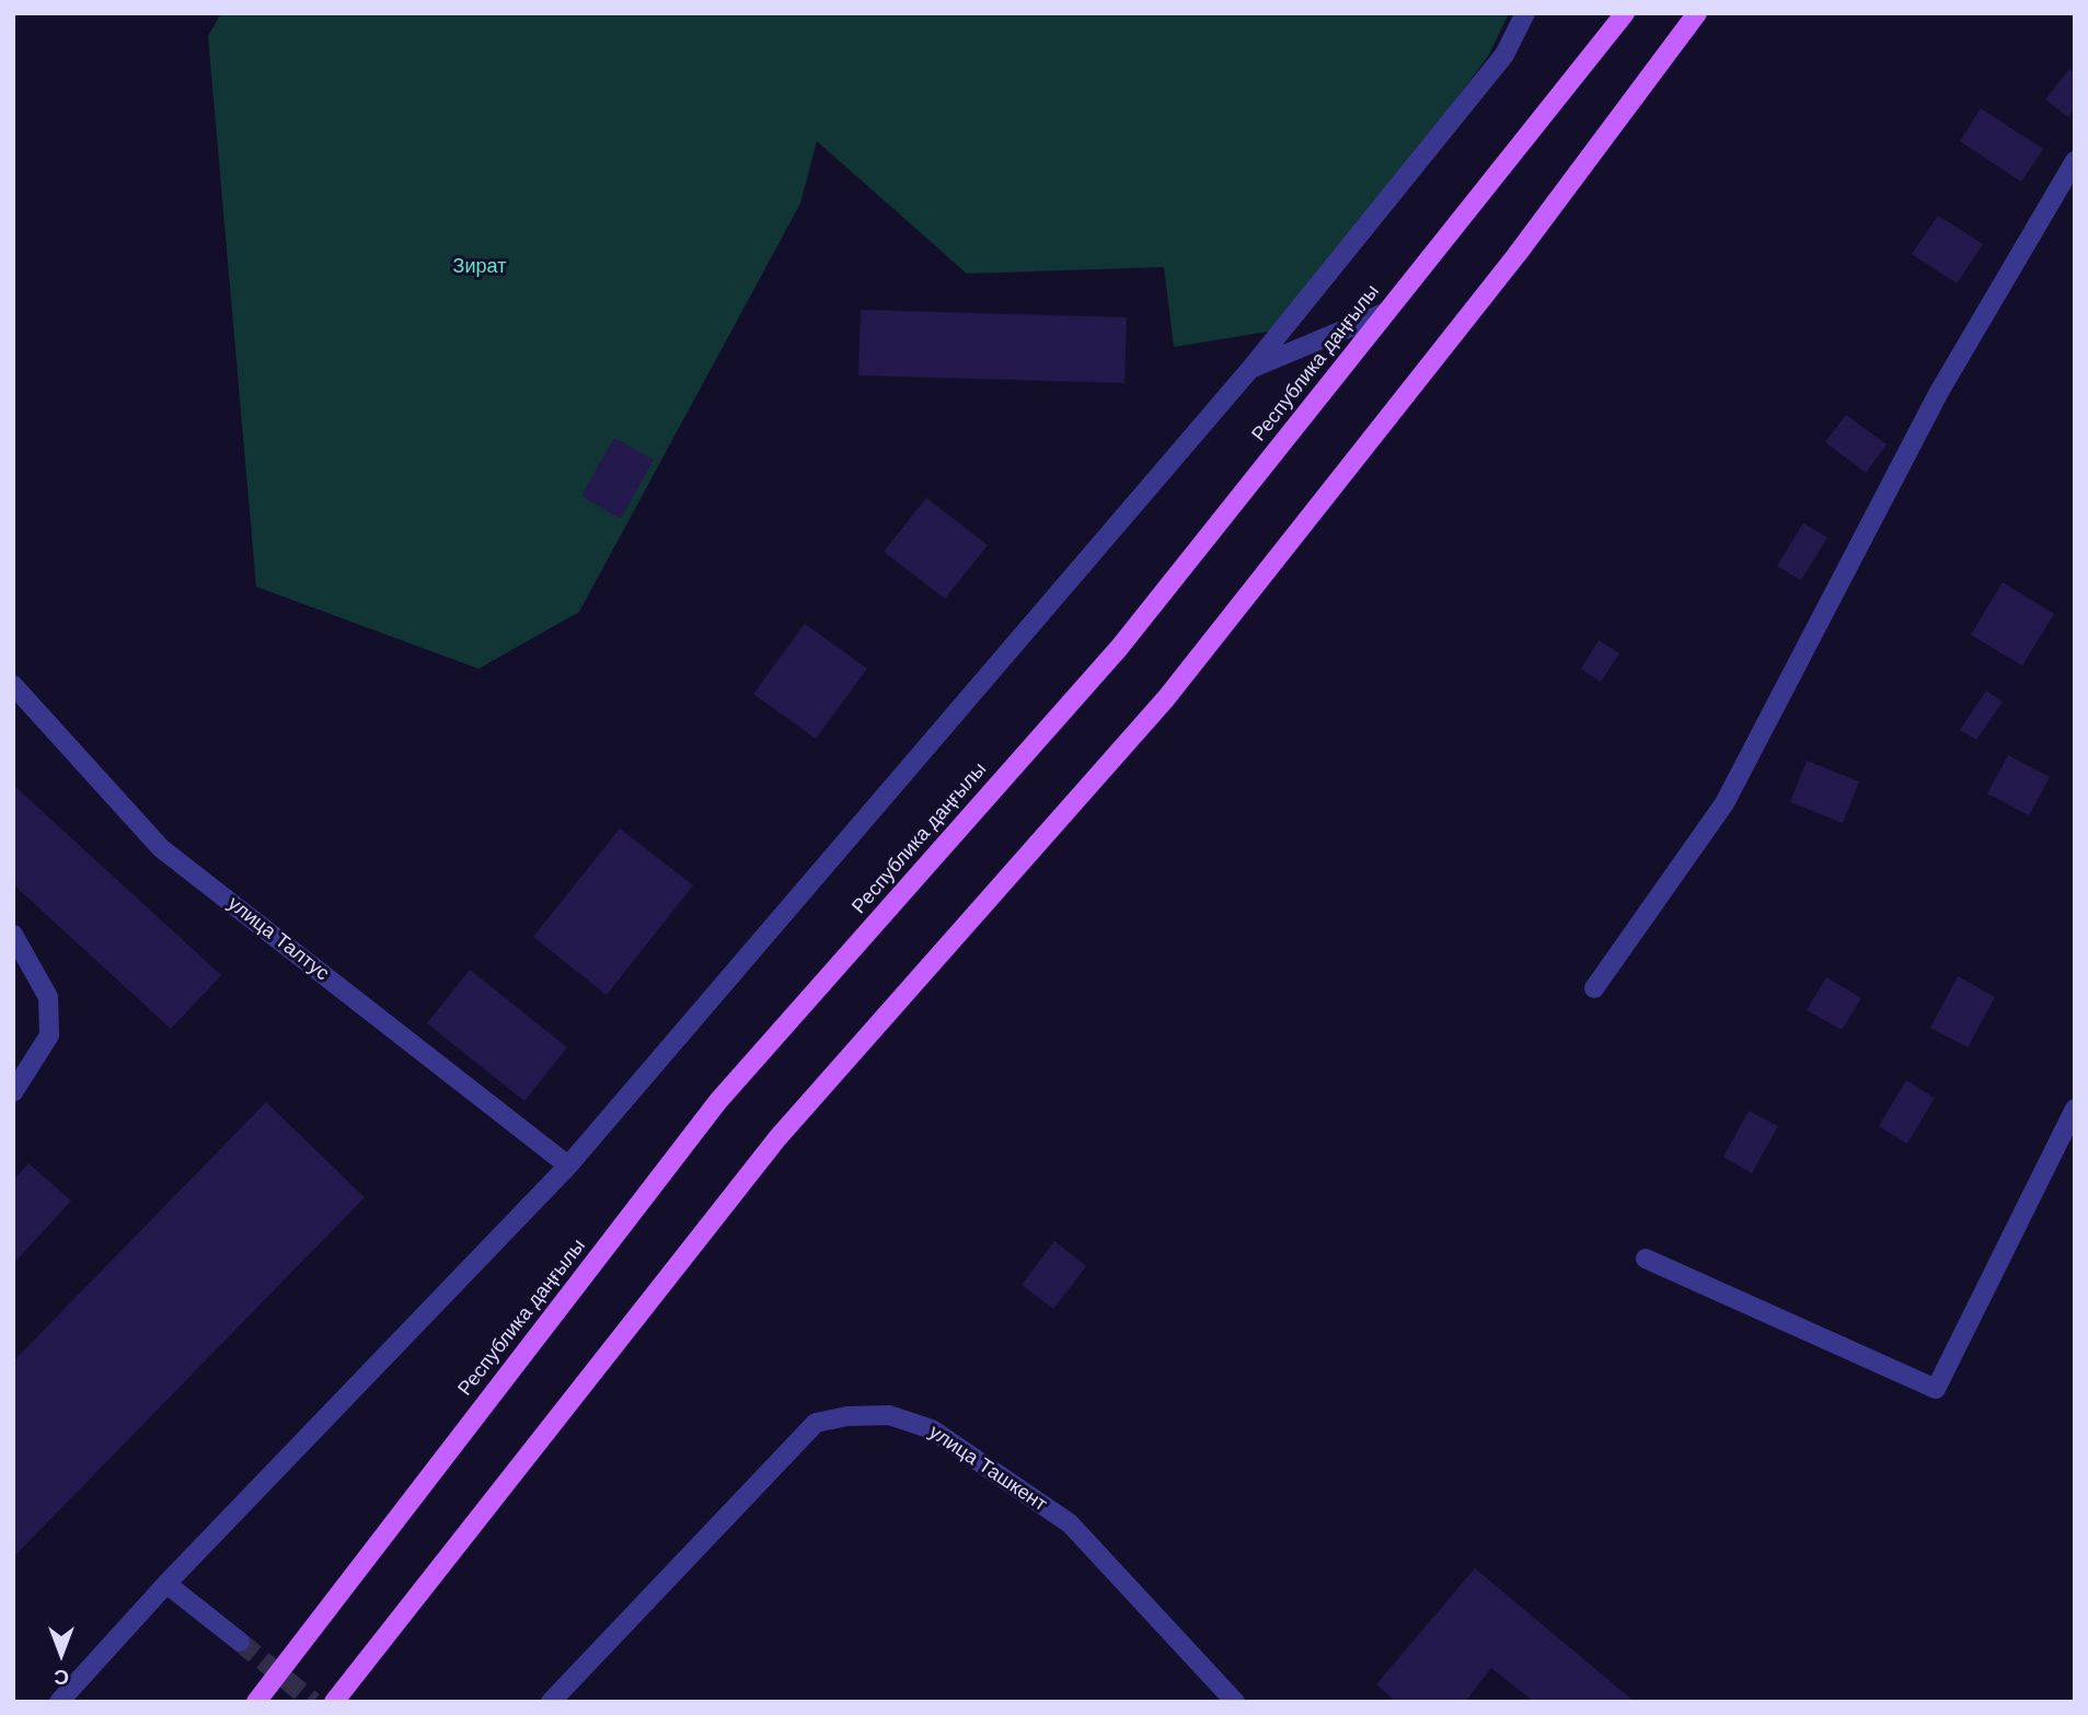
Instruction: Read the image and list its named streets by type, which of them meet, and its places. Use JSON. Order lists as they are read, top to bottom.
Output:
{
  "streets": {
    "main road": ["Республика даңғылы"],
    "street": ["улица Талтус", "улица Ташкент"]
  },
  "parks": ["Зират"],
  "north": "bottom"
}
